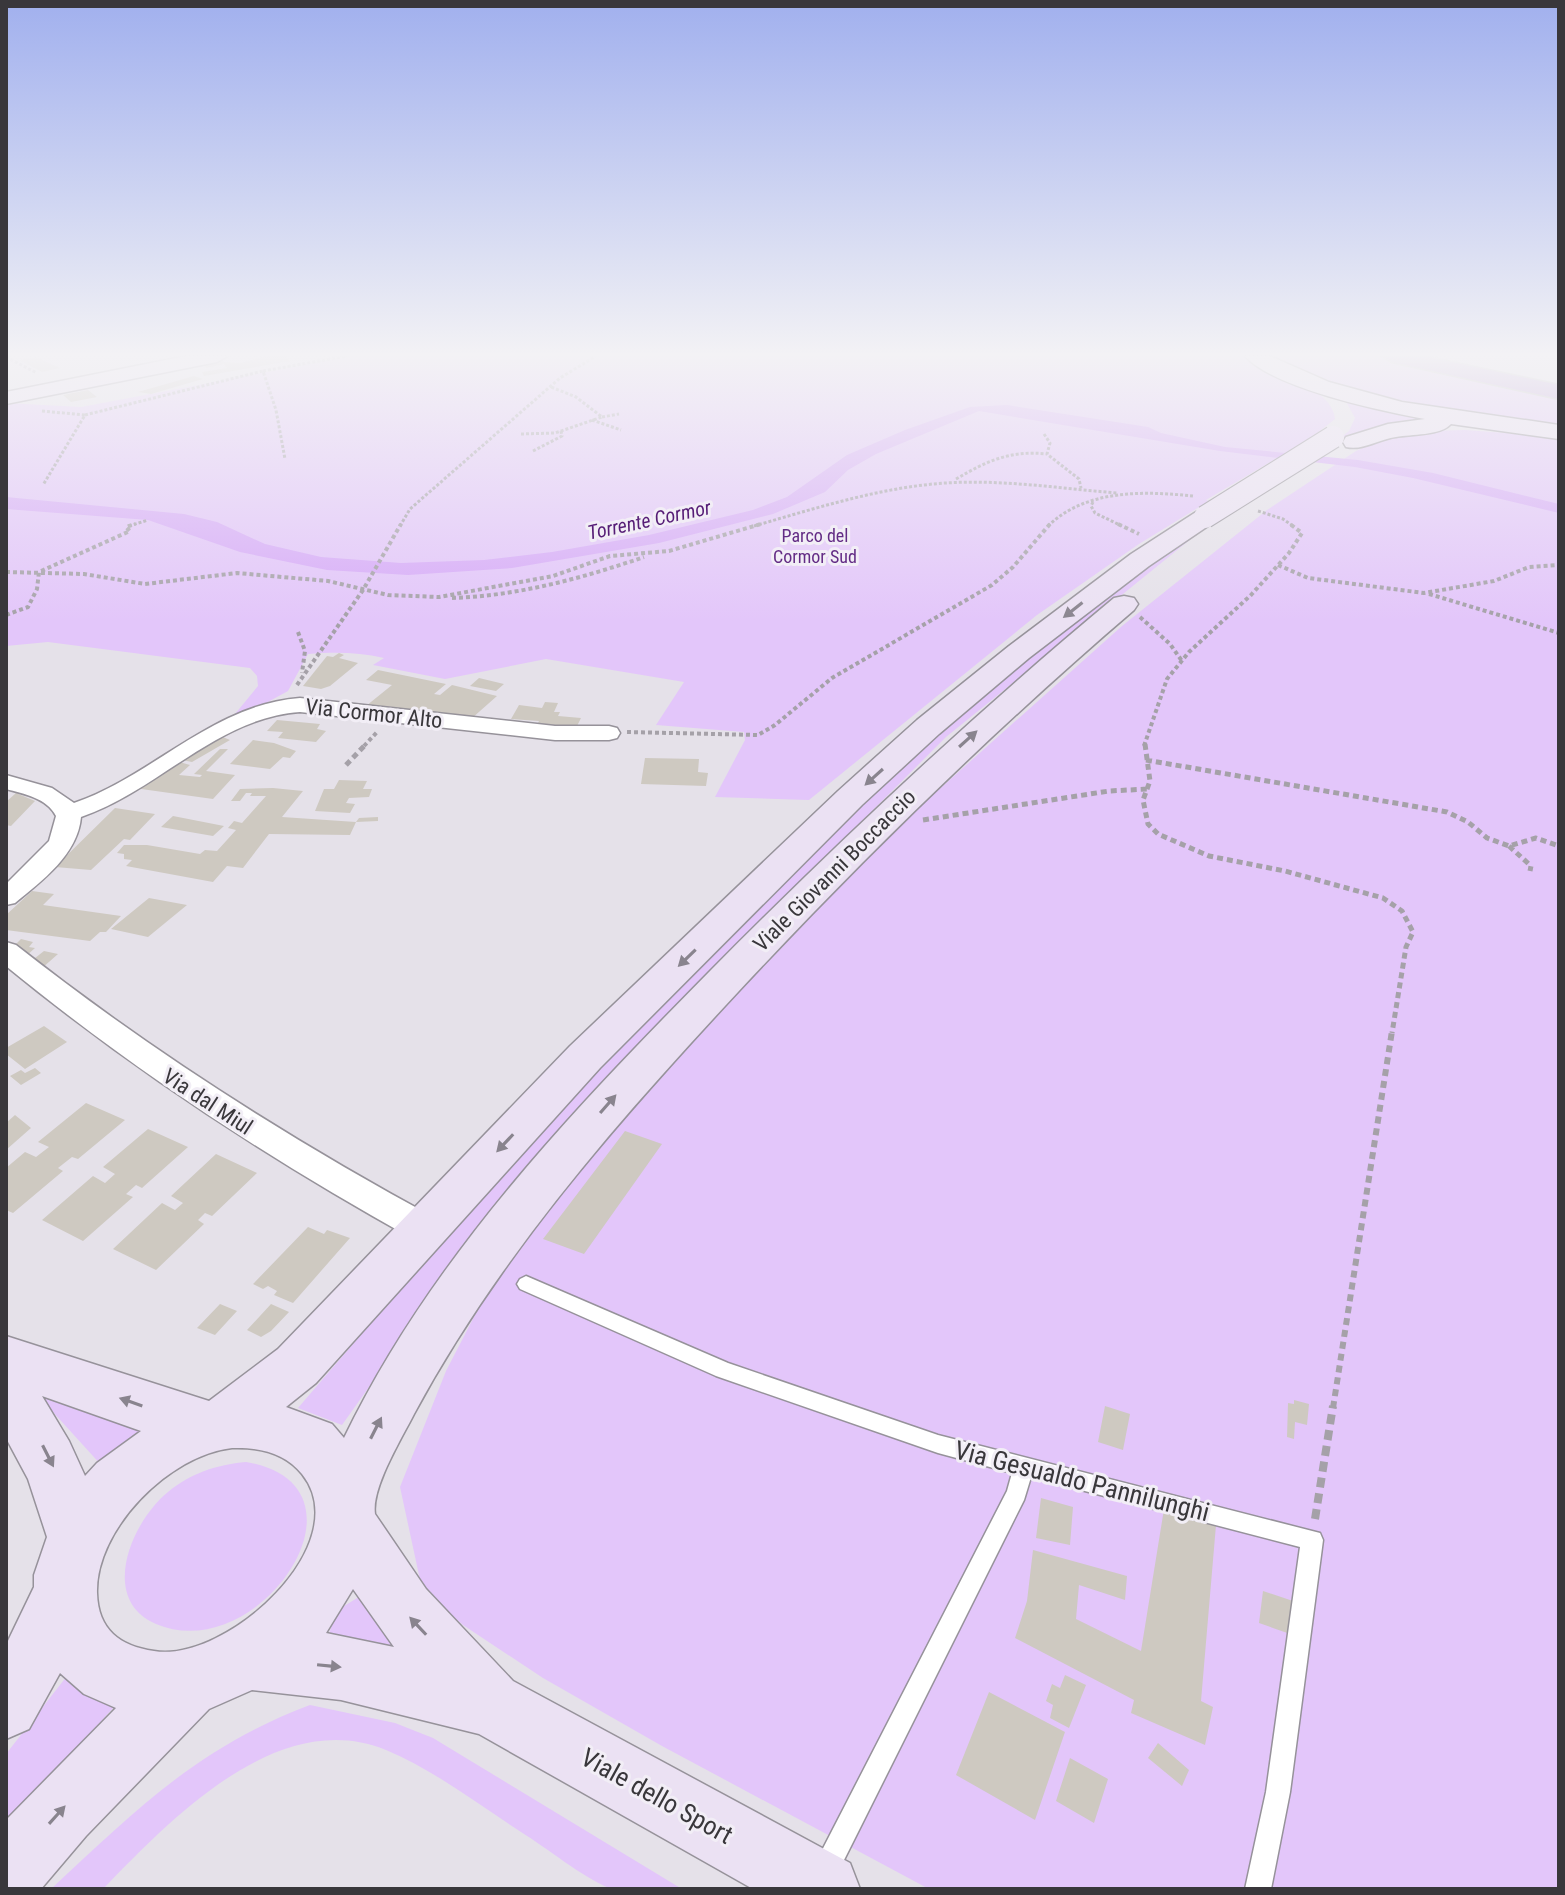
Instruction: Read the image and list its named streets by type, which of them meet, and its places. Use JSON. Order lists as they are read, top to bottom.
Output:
{
  "streets": {
    "main road": ["Viale Giovanni Boccaccio", "Viale dello Sport"],
    "street": ["Via Cormor Alto", "Via dal Miul"],
    "lane": ["Via Gesualdo Pannilunghi"]
  },
  "crossings": [
    ["Viale Giovanni Boccaccio", "Via dal Miul"],
    ["Viale Giovanni Boccaccio", "Viale dello Sport"]
  ],
  "water": ["Torrente Cormor"],
  "parks": ["Parco del Cormor Sud"]
}
